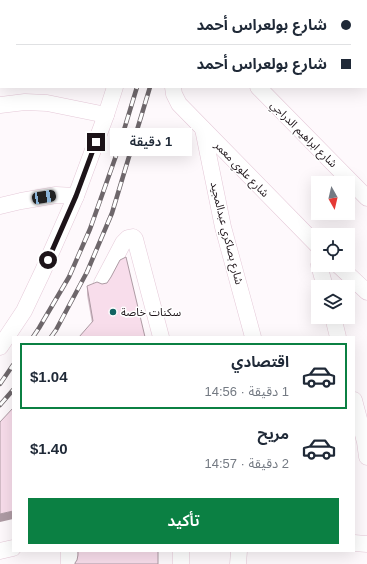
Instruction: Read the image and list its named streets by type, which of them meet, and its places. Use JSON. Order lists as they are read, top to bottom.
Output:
{
  "streets": {
    "street": ["شارع ابراهيم الدراجي", "شارع علوي معمر", "شارع بصاكري عبدالمجيد"]
  },
  "crossings": [
    ["شارع علوي معمر", "شارع بصاكري عبدالمجيد"]
  ],
  "places": ["سكنات خاصة"],
  "north": "bottom",
  "page": {
    "banner": ["شارع بولعراس أحمد", "شارع بولعراس أحمد"],
    "bubble": "1 دقيقة",
    "list": [
      {
        "name": "اقتصادي",
        "note": "1 دقيقة · 14:56",
        "value": "$1.04"
      },
      {
        "name": "مريح",
        "note": "2 دقيقة · 14:57",
        "value": "$1.40"
      }
    ],
    "buttons": "تأكيد"
  }
}
